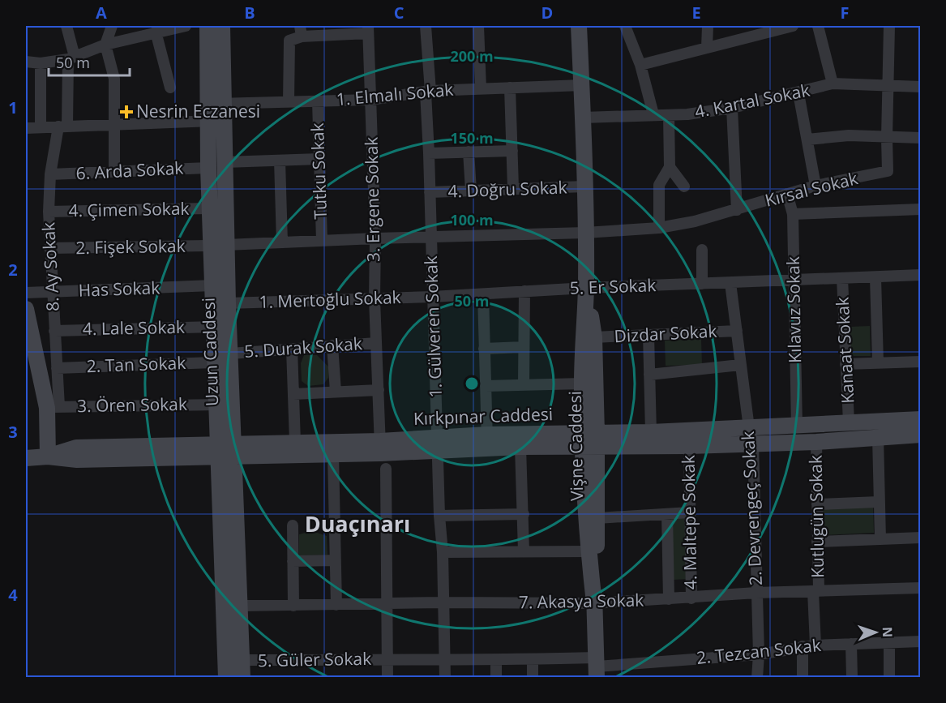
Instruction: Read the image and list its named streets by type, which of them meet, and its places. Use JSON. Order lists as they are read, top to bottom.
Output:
{
  "streets": {
    "main road": ["Uzun Caddesi", "Kırkpınar Caddesi", "Vişne Caddesi"],
    "street": [
      "1. Elmalı Sokak",
      "4. Kartal Sokak",
      "6. Arda Sokak",
      "Tutku Sokak",
      "4. Doğru Sokak",
      "Kırsal Sokak",
      "3. Ergene Sokak",
      "4. Çimen Sokak",
      "2. Fişek Sokak",
      "8. Ay Sokak",
      "5. Er Sokak",
      "Has Sokak",
      "1. Mertoğlu Sokak",
      "Kılavuz Sokak",
      "1. Gülveren Sokak",
      "4. Lale Sokak",
      "Dizdar Sokak",
      "5. Durak Sokak",
      "Kanaat Sokak",
      "2. Tan Sokak",
      "3. Ören Sokak",
      "2. Devrengeç Sokak",
      "Kutlugün Sokak",
      "4. Maltepe Sokak",
      "7. Akasya Sokak",
      "2. Tezcan Sokak",
      "5. Güler Sokak"
    ]
  },
  "crossings": [
    ["1. Elmalı Sokak", "Tutku Sokak"],
    ["1. Elmalı Sokak", "3. Ergene Sokak"],
    ["1. Elmalı Sokak", "1. Gülveren Sokak"],
    ["1. Elmalı Sokak", "Uzun Caddesi"],
    ["1. Elmalı Sokak", "Vişne Caddesi"],
    ["4. Kartal Sokak", "Vişne Caddesi"],
    ["6. Arda Sokak", "8. Ay Sokak"],
    ["6. Arda Sokak", "Uzun Caddesi"],
    ["Tutku Sokak", "2. Fişek Sokak"],
    ["4. Doğru Sokak", "1. Gülveren Sokak"],
    ["4. Doğru Sokak", "Vişne Caddesi"],
    ["Kırsal Sokak", "2. Fişek Sokak"],
    ["Kırsal Sokak", "Kılavuz Sokak"],
    ["Kırsal Sokak", "1. Gülveren Sokak"],
    ["Kırsal Sokak", "Vişne Caddesi"],
    ["3. Ergene Sokak", "2. Fişek Sokak"],
    ["3. Ergene Sokak", "1. Mertoğlu Sokak"],
    ["3. Ergene Sokak", "5. Durak Sokak"],
    ["3. Ergene Sokak", "Kırkpınar Caddesi"],
    ["4. Çimen Sokak", "8. Ay Sokak"],
    ["4. Çimen Sokak", "Uzun Caddesi"],
    ["2. Fişek Sokak", "8. Ay Sokak"],
    ["2. Fişek Sokak", "1. Gülveren Sokak"],
    ["2. Fişek Sokak", "Uzun Caddesi"],
    ["8. Ay Sokak", "Has Sokak"],
    ["8. Ay Sokak", "4. Lale Sokak"],
    ["8. Ay Sokak", "2. Tan Sokak"],
    ["8. Ay Sokak", "3. Ören Sokak"],
    ["5. Er Sokak", "1. Mertoğlu Sokak"],
    ["5. Er Sokak", "Kılavuz Sokak"],
    ["5. Er Sokak", "1. Gülveren Sokak"],
    ["5. Er Sokak", "Kanaat Sokak"],
    ["5. Er Sokak", "Vişne Caddesi"],
    ["5. Er Sokak", "2. Devrengeç Sokak"],
    ["Has Sokak", "Uzun Caddesi"],
    ["1. Mertoğlu Sokak", "1. Gülveren Sokak"],
    ["1. Mertoğlu Sokak", "Uzun Caddesi"],
    ["Kılavuz Sokak", "Kırkpınar Caddesi"],
    ["1. Gülveren Sokak", "Kırkpınar Caddesi"],
    ["1. Gülveren Sokak", "7. Akasya Sokak"],
    ["1. Gülveren Sokak", "5. Güler Sokak"],
    ["4. Lale Sokak", "Uzun Caddesi"],
    ["Dizdar Sokak", "Vişne Caddesi"],
    ["Dizdar Sokak", "2. Devrengeç Sokak"],
    ["5. Durak Sokak", "Uzun Caddesi"],
    ["Kanaat Sokak", "Kırkpınar Caddesi"],
    ["Uzun Caddesi", "2. Tan Sokak"],
    ["Uzun Caddesi", "3. Ören Sokak"],
    ["Uzun Caddesi", "Kırkpınar Caddesi"],
    ["Uzun Caddesi", "7. Akasya Sokak"],
    ["Uzun Caddesi", "5. Güler Sokak"],
    ["Kırkpınar Caddesi", "Vişne Caddesi"],
    ["Kırkpınar Caddesi", "2. Devrengeç Sokak"],
    ["Kırkpınar Caddesi", "Kutlugün Sokak"],
    ["Kırkpınar Caddesi", "4. Maltepe Sokak"],
    ["Vişne Caddesi", "7. Akasya Sokak"],
    ["Vişne Caddesi", "2. Tezcan Sokak"],
    ["2. Devrengeç Sokak", "7. Akasya Sokak"],
    ["2. Devrengeç Sokak", "2. Tezcan Sokak"],
    ["Kutlugün Sokak", "7. Akasya Sokak"],
    ["Kutlugün Sokak", "2. Tezcan Sokak"],
    ["4. Maltepe Sokak", "7. Akasya Sokak"],
    ["2. Tezcan Sokak", "5. Güler Sokak"]
  ],
  "districts": ["Duaçınarı"],
  "places": {
    "health": ["Nesrin Eczanesi"]
  },
  "scale_bar": "50 m",
  "north": "right",
  "grid": {
    "columns": [
      "A",
      "B",
      "C",
      "D",
      "E",
      "F"
    ],
    "rows": [
      "1",
      "2",
      "3",
      "4"
    ]
  },
  "rings": [
    "200 m",
    "150 m",
    "100 m",
    "50 m"
  ]
}
